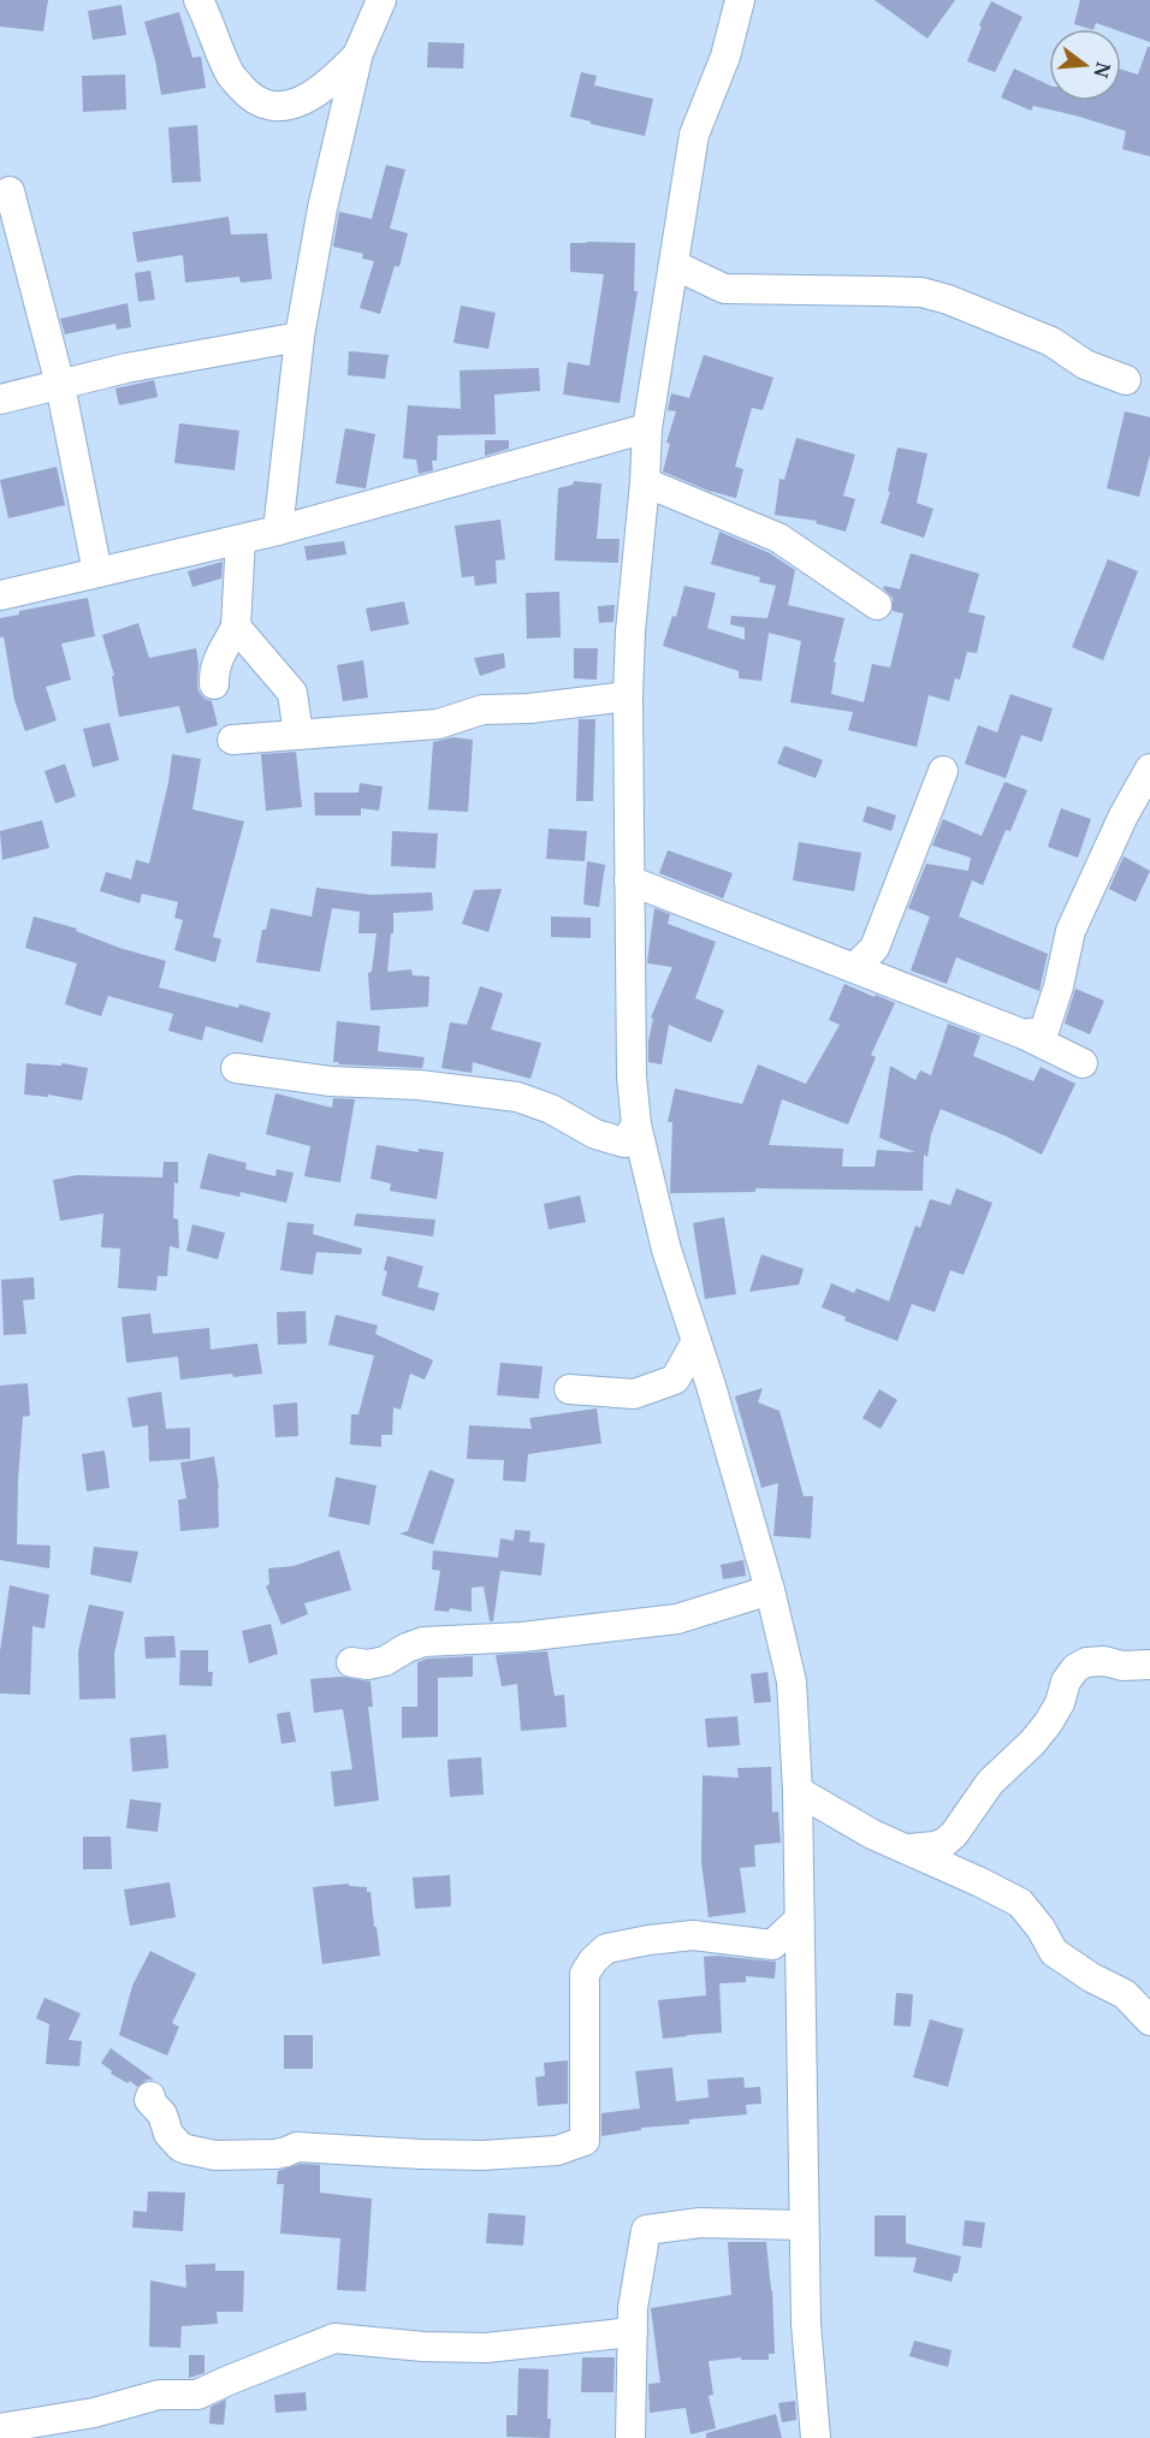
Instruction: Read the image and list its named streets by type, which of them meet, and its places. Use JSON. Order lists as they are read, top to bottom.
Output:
{
  "north": "right"
}
